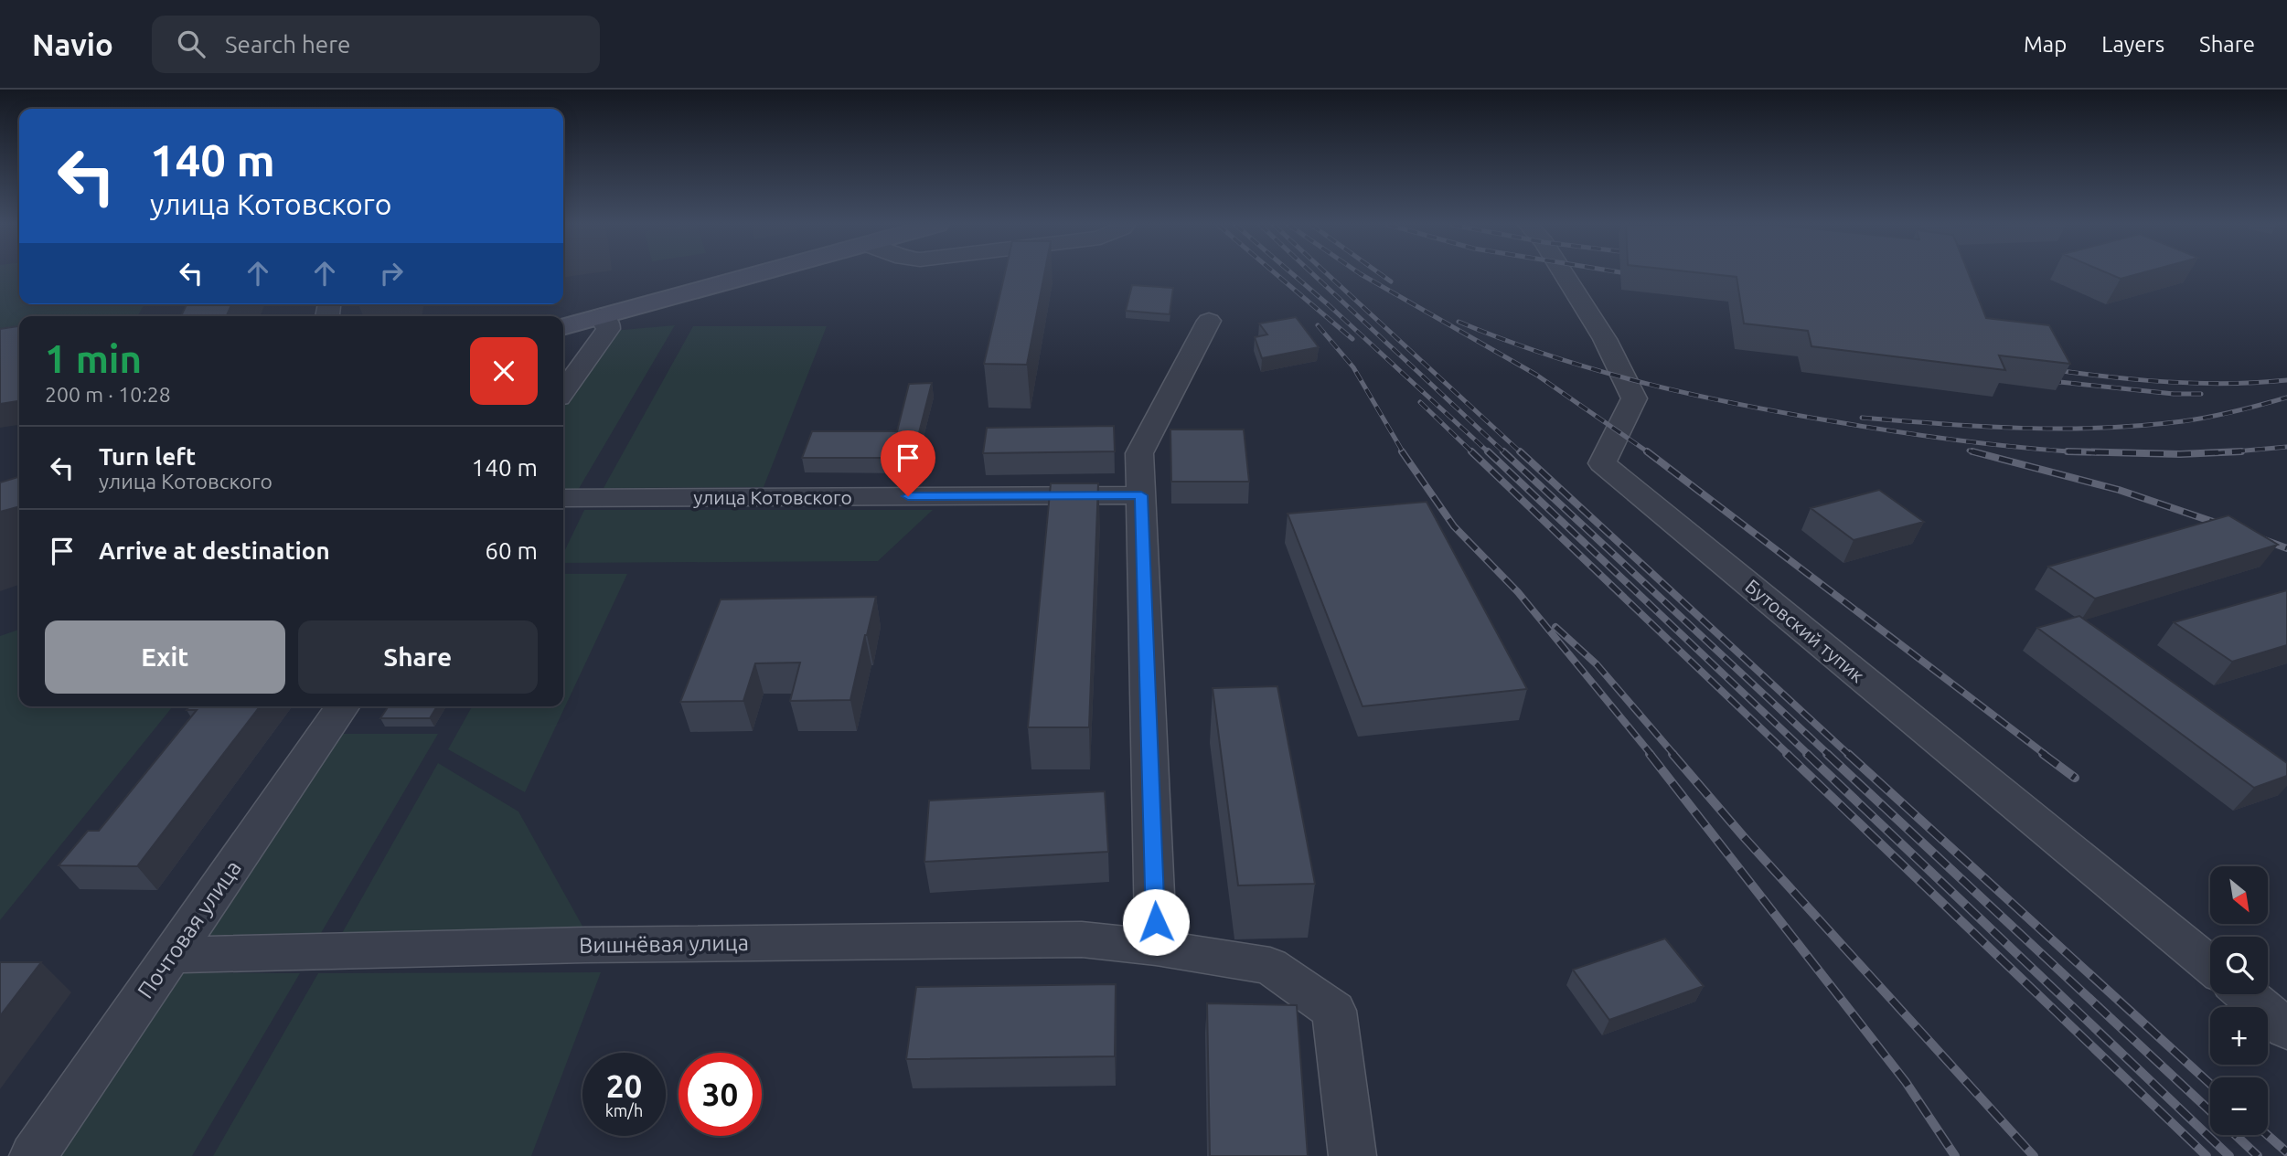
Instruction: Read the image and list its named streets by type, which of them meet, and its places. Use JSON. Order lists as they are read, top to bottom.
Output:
{
  "streets": {
    "street": [
      "улица Котовского",
      "Бутовский тупик",
      "Почтовая улица",
      "Вишнёвая улица"
    ]
  },
  "crossings": [
    ["Почтовая улица", "Вишнёвая улица"]
  ],
  "north": "bottom right",
  "page": {
    "header": "Navio",
    "search": "Search here",
    "nav": ["Map", "Layers", "Share"],
    "turn": ["140 m", "улица Котовского"],
    "heading": ["1 min", "200 m · 10:28"],
    "list": [
      {
        "name": "Turn left",
        "note": "улица Котовского",
        "value": "140 m"
      },
      {
        "name": "Arrive at destination",
        "value": "60 m"
      }
    ],
    "buttons": ["Exit", "Share"],
    "map_buttons": ["+", "−"],
    "speed": "20 km/h",
    "limit": "30"
  }
}
